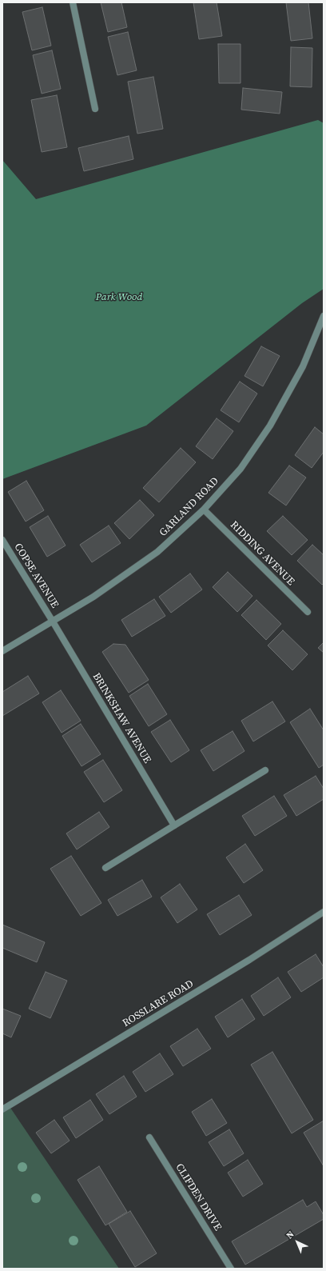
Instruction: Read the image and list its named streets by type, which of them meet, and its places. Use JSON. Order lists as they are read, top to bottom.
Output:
{
  "streets": {
    "street": [
      "GARLAND ROAD",
      "RIDDING AVENUE",
      "COPSE AVENUE",
      "BRINKSHAW AVENUE",
      "ROSSLARE ROAD",
      "CLIFDEN DRIVE"
    ]
  },
  "crossings": [
    ["GARLAND ROAD", "RIDDING AVENUE"],
    ["GARLAND ROAD", "COPSE AVENUE"],
    ["GARLAND ROAD", "BRINKSHAW AVENUE"],
    ["COPSE AVENUE", "BRINKSHAW AVENUE"]
  ],
  "parks": ["Park Wood"],
  "north": "top left"
}
